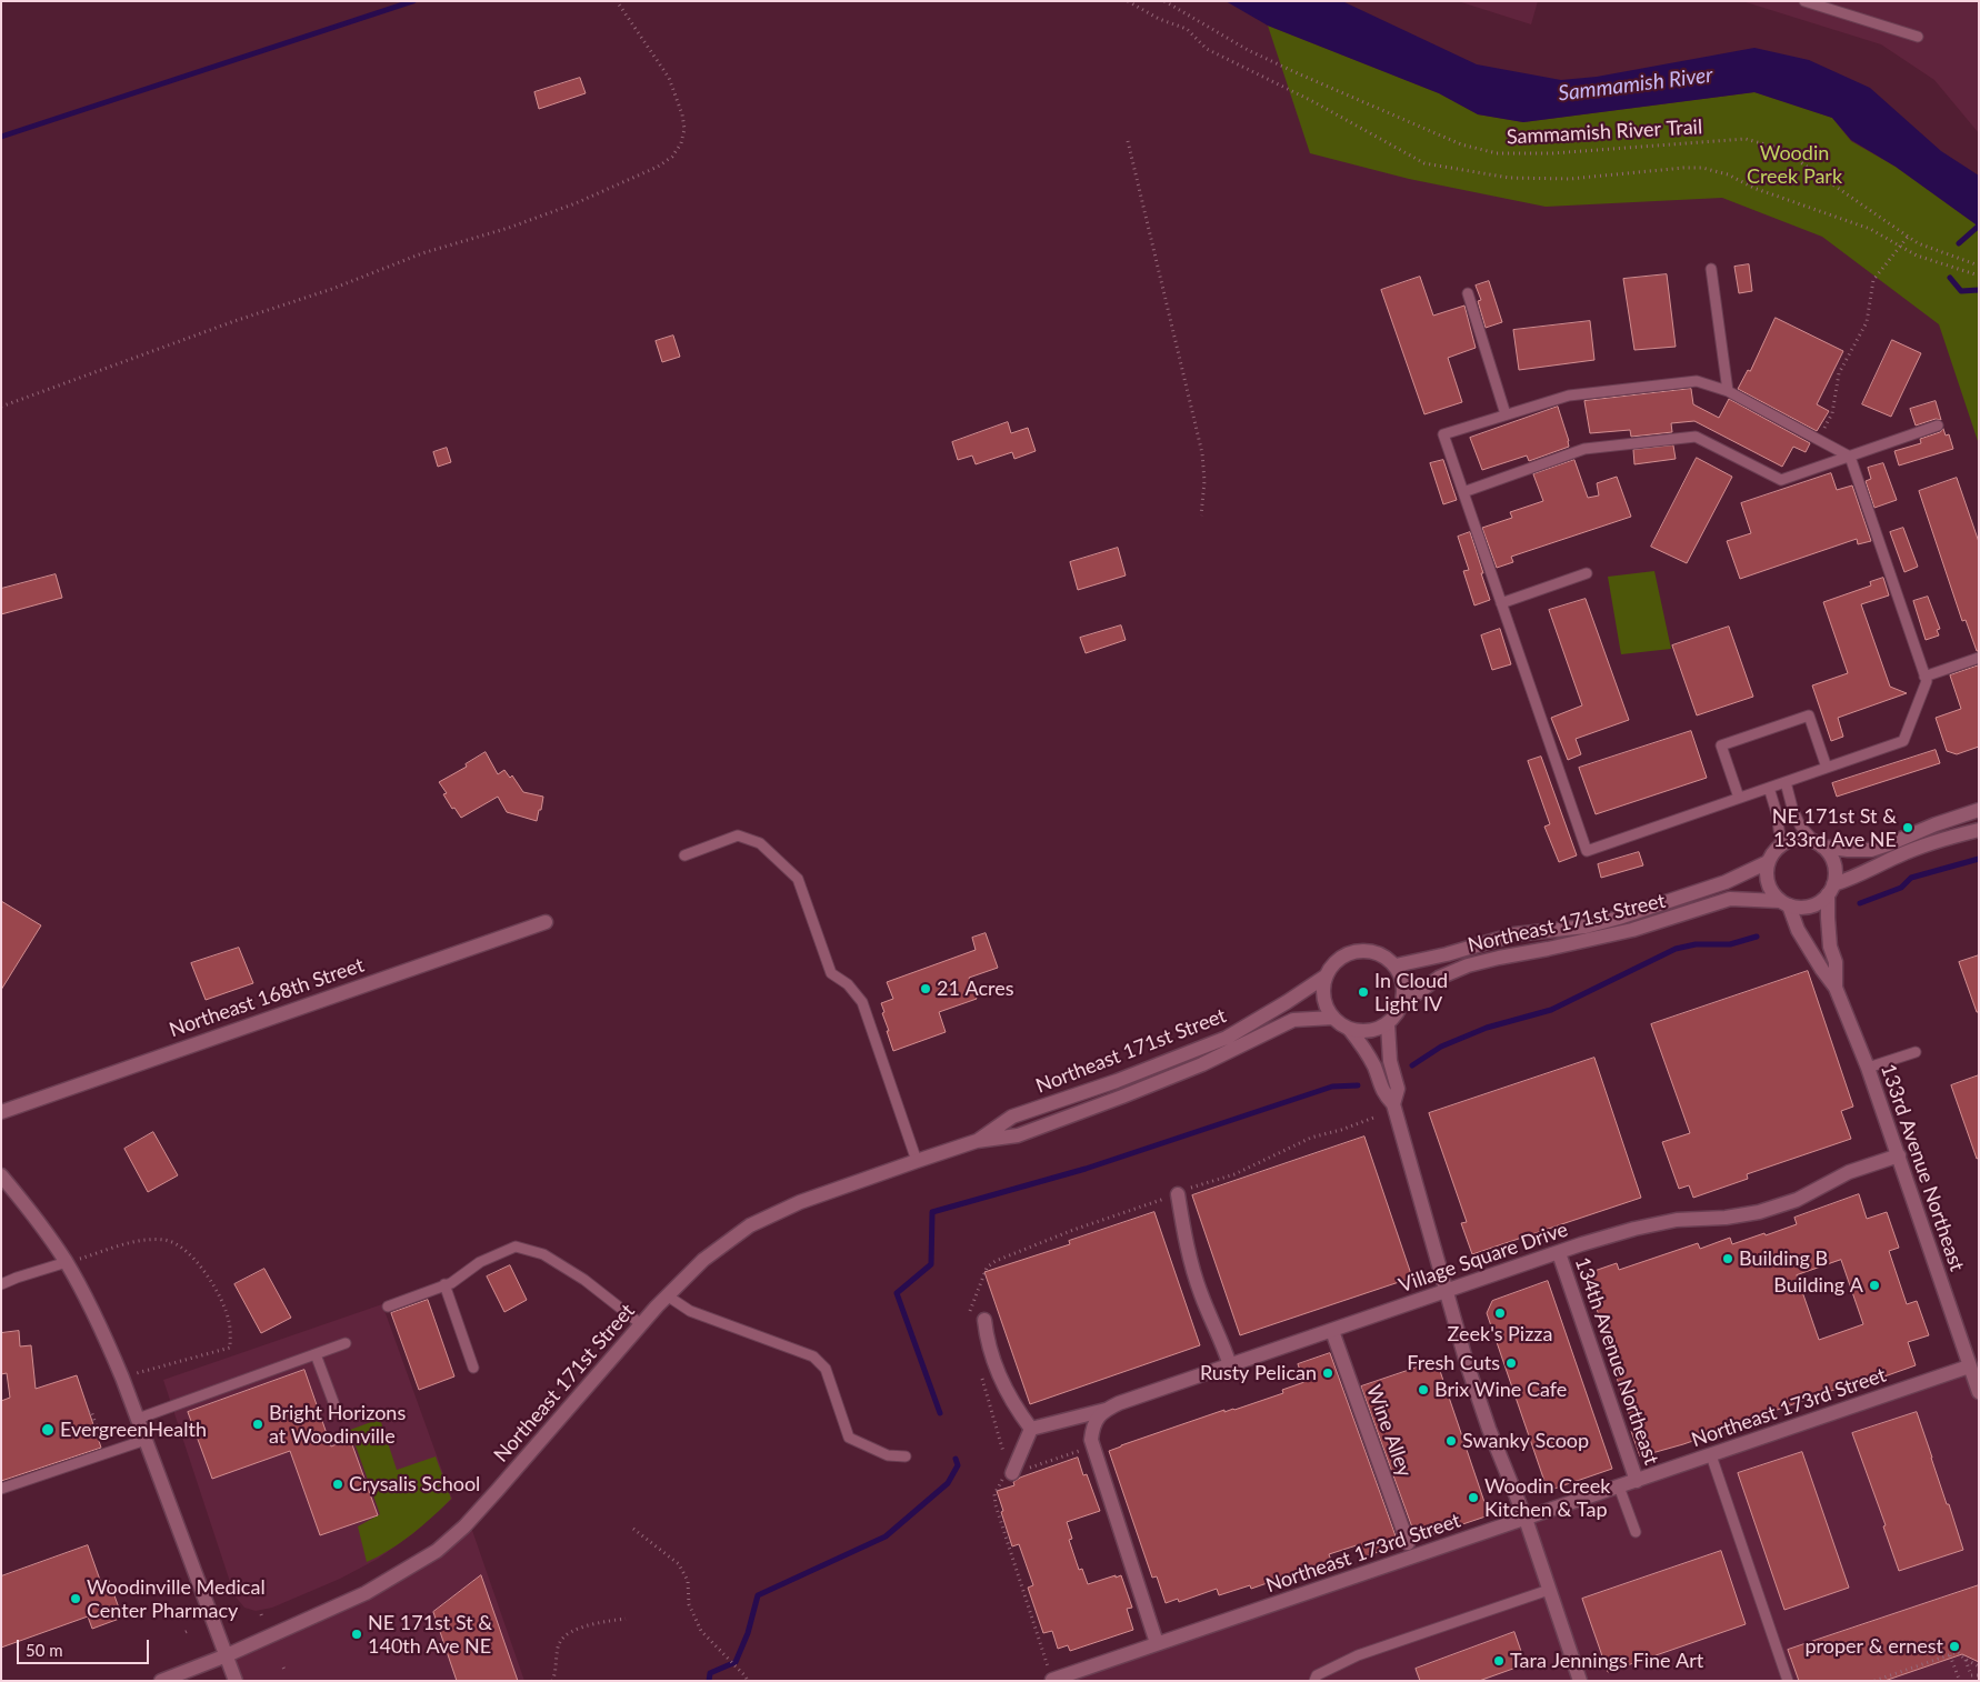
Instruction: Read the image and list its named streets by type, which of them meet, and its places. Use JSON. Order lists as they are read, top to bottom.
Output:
{
  "streets": {
    "street": [
      "Northeast 171st Street",
      "Northeast 168th Street",
      "133rd Avenue Northeast",
      "Village Square Drive",
      "134th Avenue Northeast",
      "Northeast 173rd Street",
      "Wine Alley"
    ],
    "path": ["Sammamish River Trail"]
  },
  "crossings": [
    ["Northeast 171st Street", "133rd Avenue Northeast"],
    ["133rd Avenue Northeast", "Village Square Drive"],
    ["133rd Avenue Northeast", "Northeast 173rd Street"],
    ["Village Square Drive", "134th Avenue Northeast"],
    ["Village Square Drive", "Wine Alley"],
    ["134th Avenue Northeast", "Northeast 173rd Street"]
  ],
  "water": ["Sammamish River"],
  "parks": ["Woodin Creek Park"],
  "places": [
    "NE 171st St & 133rd Ave NE",
    "21 Acres",
    "In Cloud Light IV",
    "Building B",
    "Building A",
    "Zeek's Pizza",
    "Fresh Cuts",
    "Rusty Pelican",
    "Brix Wine Cafe",
    "Bright Horizons at Woodinville",
    "EvergreenHealth",
    "Swanky Scoop",
    "Crysalis School",
    "Woodin Creek Kitchen & Tap",
    "Woodinville Medical Center Pharmacy",
    "NE 171st St & 140th Ave NE",
    "proper & ernest",
    "Tara Jennings Fine Art"
  ],
  "scale_bar": "50 m"
}
